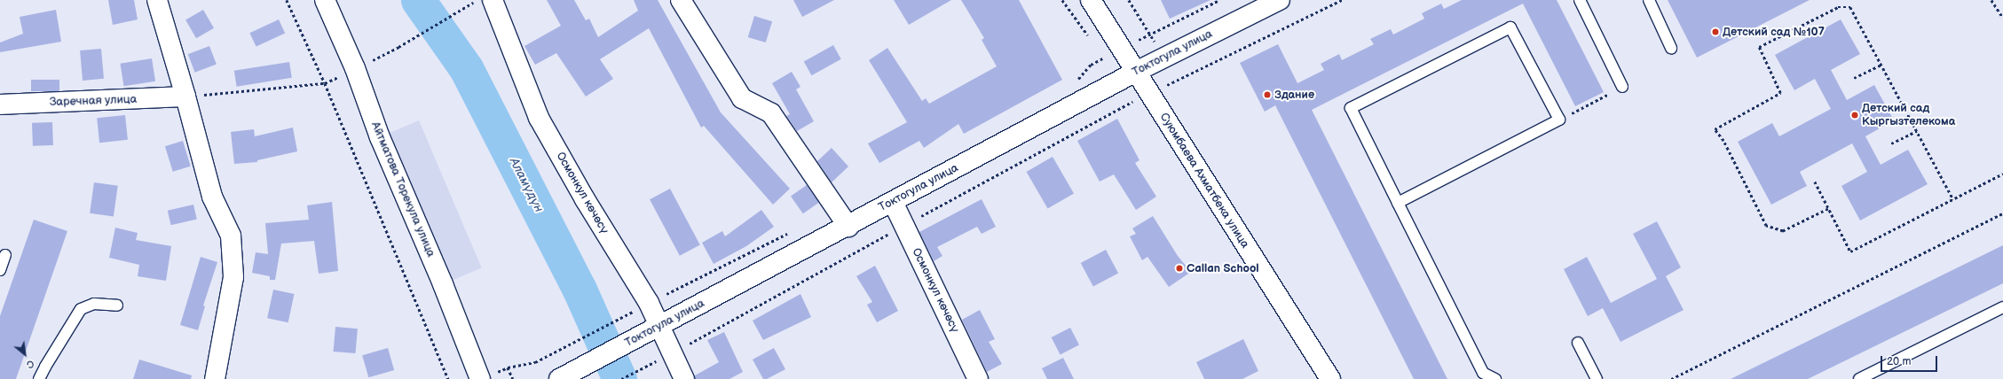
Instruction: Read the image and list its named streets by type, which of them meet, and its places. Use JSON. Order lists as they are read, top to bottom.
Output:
{
  "streets": {
    "street": [
      "Токтогула улица",
      "Заречная улица",
      "Суюмбаева Ахматбека улица",
      "Айтматова Торекула улица",
      "Осмонкул көчөсү"
    ]
  },
  "crossings": [
    ["Токтогула улица", "Суюмбаева Ахматбека улица"],
    ["Токтогула улица", "Осмонкул көчөсү"]
  ],
  "water": ["Аламүдүн"],
  "places": [
    "Детский сад №107",
    "Здание",
    "Детский сад Кыргызтелекома",
    "Callan School"
  ],
  "scale_bar": "20 m",
  "north": "bottom right"
}
